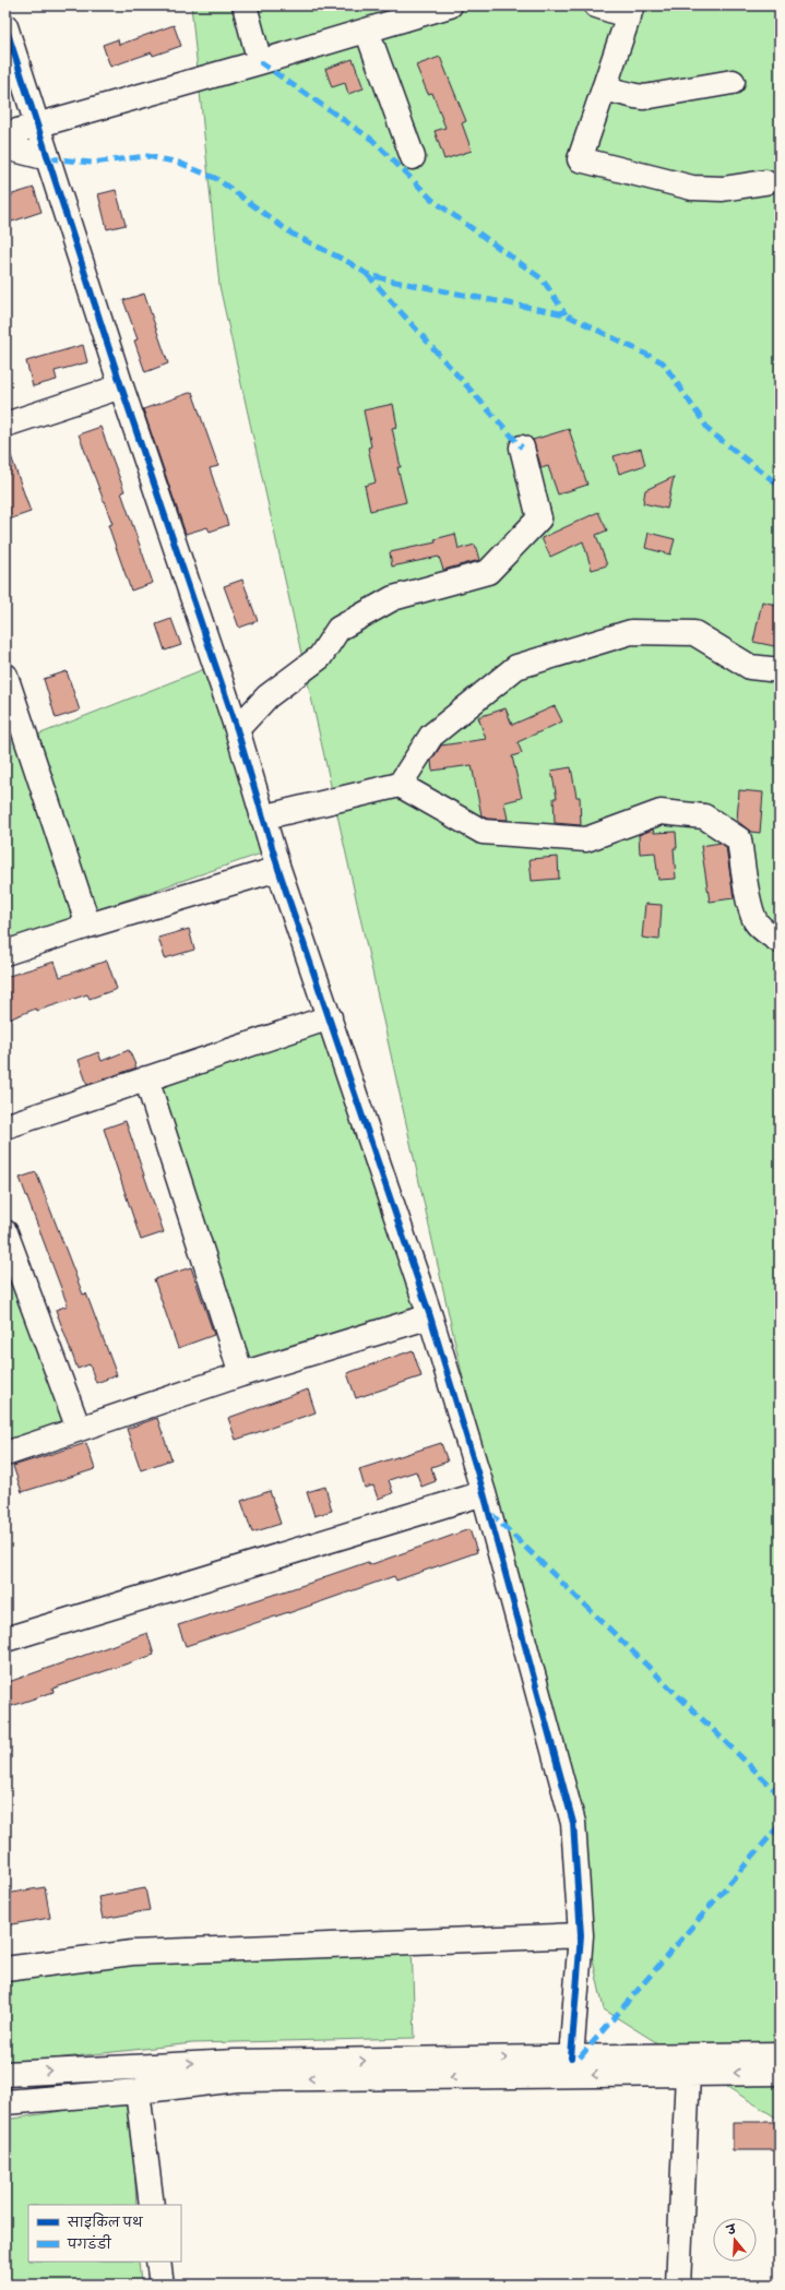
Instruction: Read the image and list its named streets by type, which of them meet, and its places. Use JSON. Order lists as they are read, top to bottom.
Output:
{
  "legend": ["साइकिल पथ", "पगडंडी"],
  "north": "top"
}
